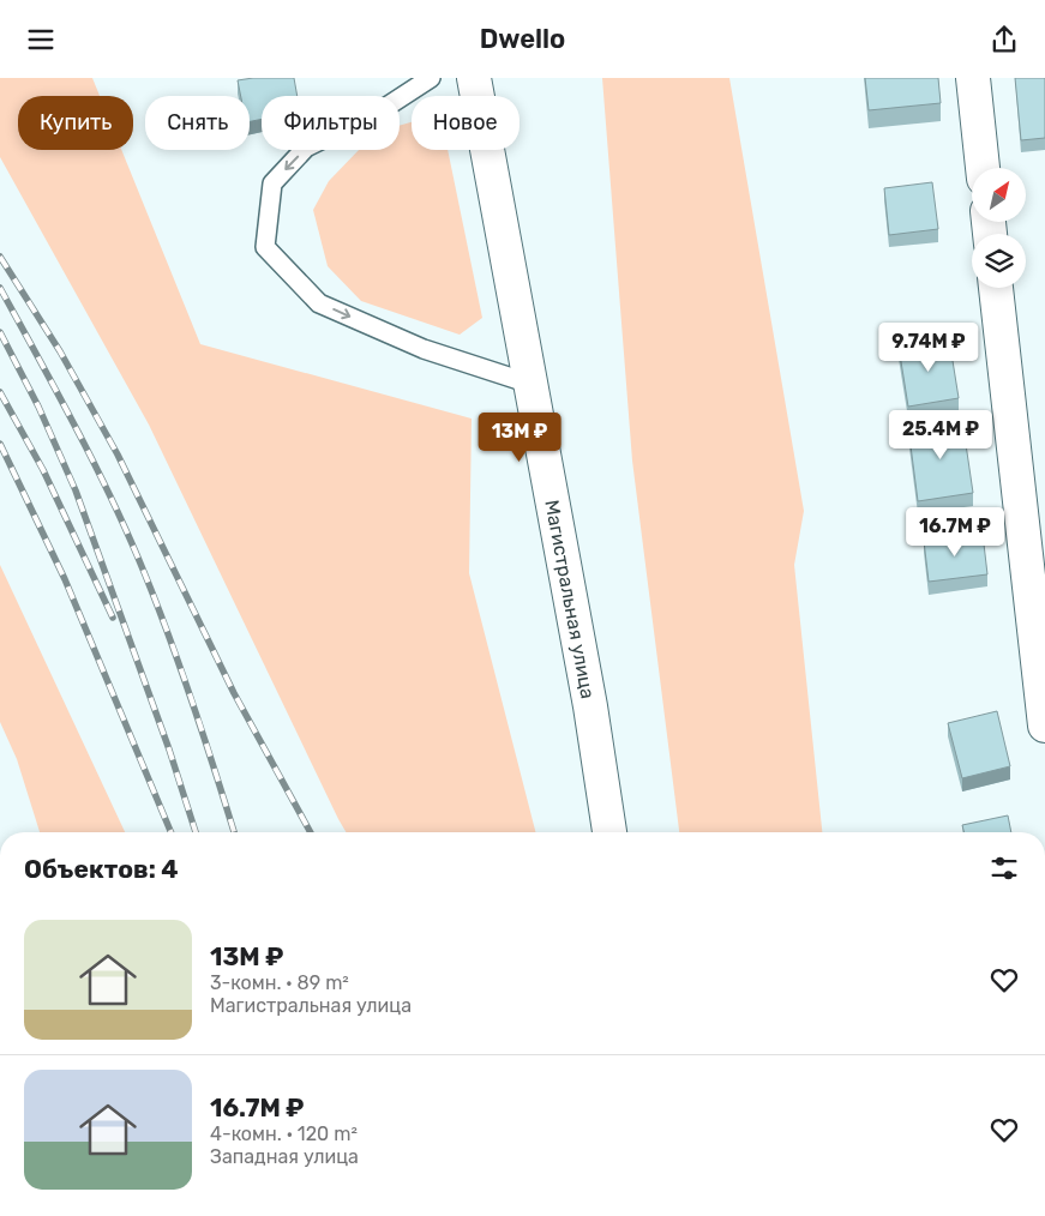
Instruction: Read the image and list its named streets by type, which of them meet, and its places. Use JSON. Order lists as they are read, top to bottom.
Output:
{
  "streets": {
    "main road": ["Магистральная улица"]
  },
  "north": "top right",
  "page": {
    "header": "Dwello",
    "chip": [
      "Купить",
      "Снять",
      "Фильтры",
      "Новое"
    ],
    "price": [
      "9.74M ₽",
      "25.4M ₽",
      "13M ₽",
      "16.7M ₽"
    ],
    "heading": "Объектов: 4",
    "list": [
      {
        "name": "13M ₽",
        "note": "3-комн. · 89 m² · Магистральная улица"
      },
      {
        "name": "16.7M ₽",
        "note": "4-комн. · 120 m² · Западная улица"
      }
    ]
  }
}
